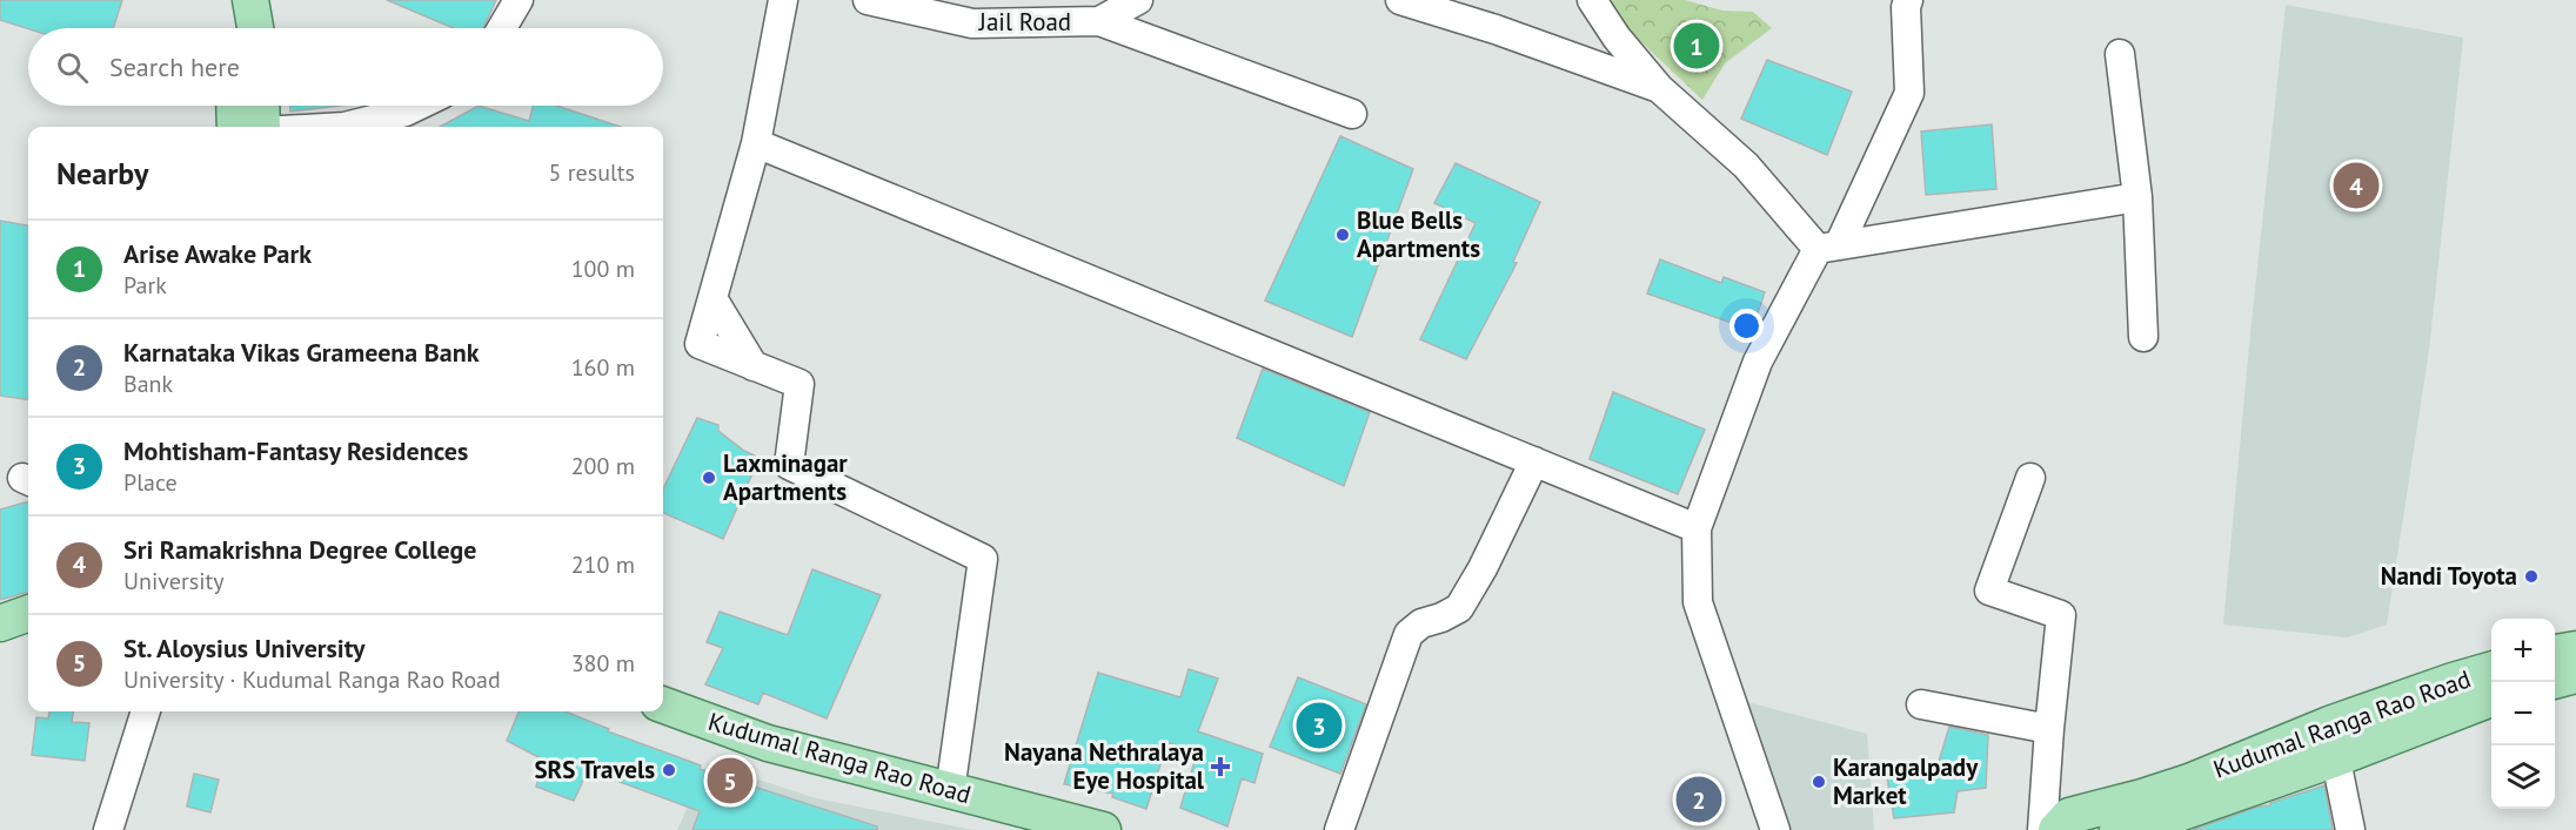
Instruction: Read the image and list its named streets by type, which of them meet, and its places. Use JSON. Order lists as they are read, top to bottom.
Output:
{
  "streets": {
    "main road": ["Kudumal Ranga Rao Road"],
    "street": ["Jail Road"]
  },
  "places": {
    "other": [
      "Blue Bells Apartments",
      "Laxminagar Apartments",
      "Nandi Toyota",
      "SRS Travels",
      "Karangalpady Market"
    ],
    "health": ["Nayana Nethralaya Eye Hospital"]
  },
  "page": {
    "pins": [
      "1",
      "4",
      "3",
      "5",
      "2"
    ],
    "search": "Search here",
    "heading": ["Nearby", "5 results"],
    "list": [
      {
        "mark": "1",
        "name": "Arise Awake Park",
        "note": "Park",
        "value": "100 m"
      },
      {
        "mark": "2",
        "name": "Karnataka Vikas Grameena Bank",
        "note": "Bank",
        "value": "160 m"
      },
      {
        "mark": "3",
        "name": "Mohtisham-Fantasy Residences",
        "note": "Place",
        "value": "200 m"
      },
      {
        "mark": "4",
        "name": "Sri Ramakrishna Degree College",
        "note": "University",
        "value": "210 m"
      },
      {
        "mark": "5",
        "name": "St. Aloysius University",
        "note": "University · Kudumal Ranga Rao Road",
        "value": "380 m"
      }
    ],
    "map_buttons": ["+", "−"]
  }
}
